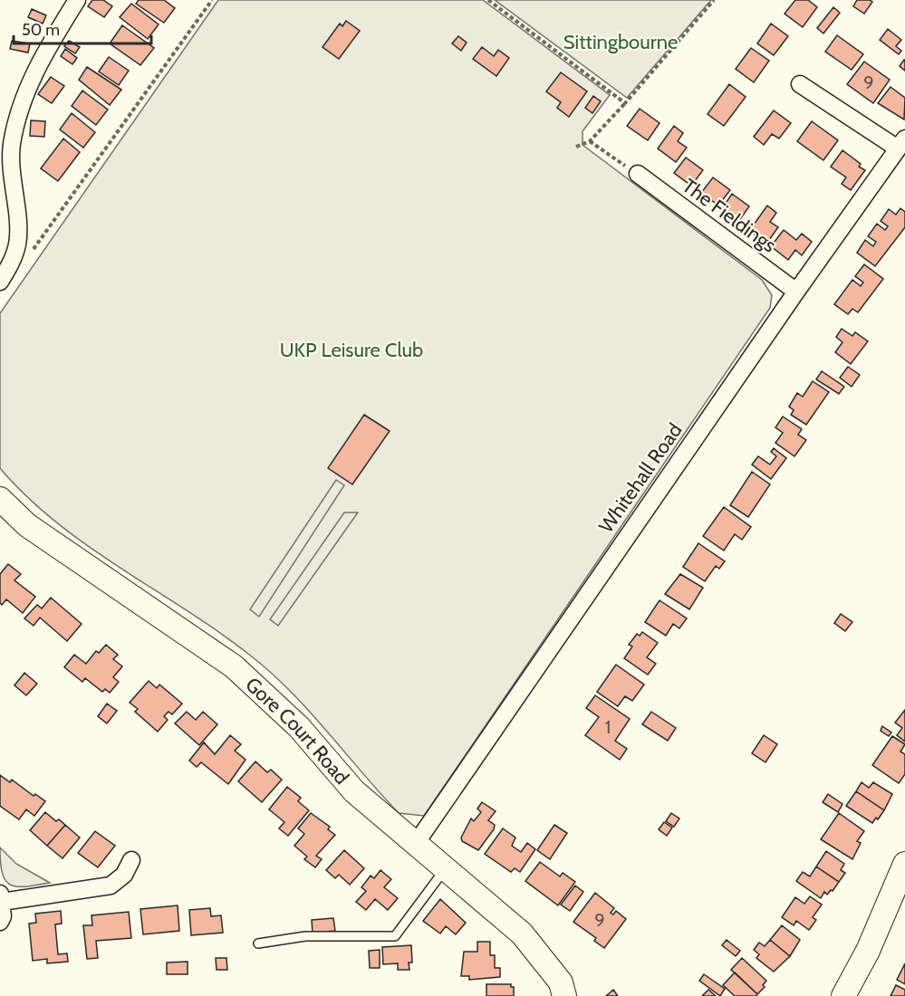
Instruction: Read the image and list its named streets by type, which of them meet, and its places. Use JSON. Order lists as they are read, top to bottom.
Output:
{
  "streets": {
    "street": ["The Fieldings", "Whitehall Road", "Gore Court Road"]
  },
  "crossings": [
    ["The Fieldings", "Whitehall Road"],
    ["Whitehall Road", "Gore Court Road"]
  ],
  "parks": ["Sittingbourne", "UKP Leisure Club"],
  "house_numbers": ["9", "1", "9"],
  "scale_bar": "50 m"
}
